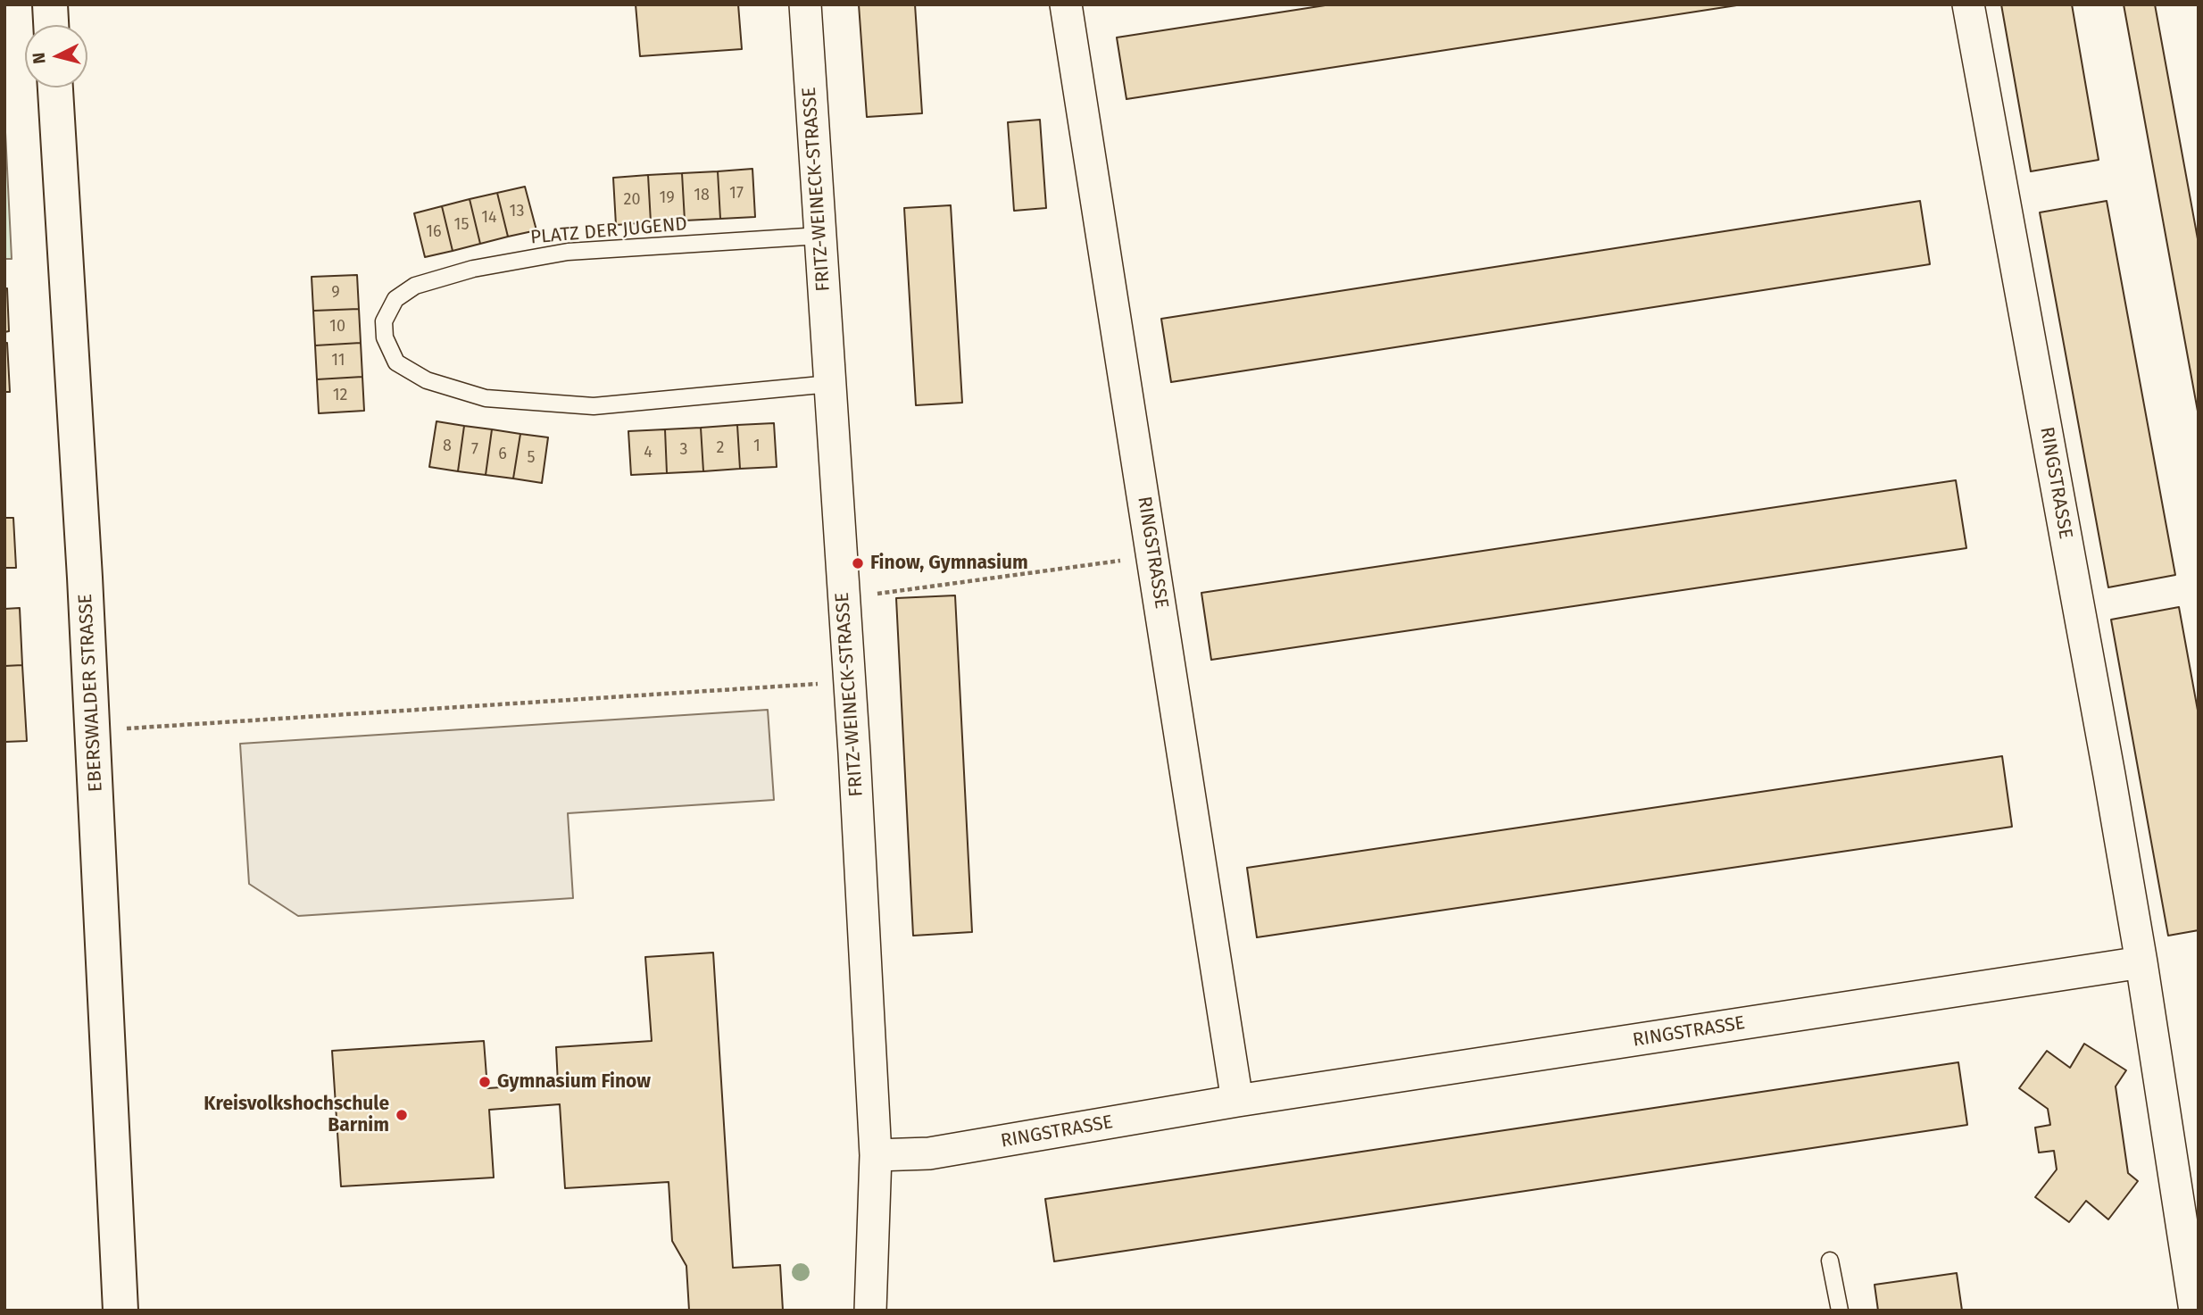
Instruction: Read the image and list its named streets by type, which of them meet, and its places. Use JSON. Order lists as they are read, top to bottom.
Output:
{
  "streets": {
    "main road": ["EBERSWALDER STRASSE"],
    "street": ["FRITZ-WEINECK-STRASSE", "RINGSTRASSE"],
    "lane": ["PLATZ DER JUGEND"]
  },
  "crossings": [
    ["FRITZ-WEINECK-STRASSE", "PLATZ DER JUGEND"],
    ["FRITZ-WEINECK-STRASSE", "RINGSTRASSE"]
  ],
  "places": ["Finow, Gymnasium", "Gymnasium Finow", "Kreisvolkshochschule Barnim"],
  "house_numbers": [
    "17",
    "18",
    "19",
    "20",
    "13",
    "14",
    "15",
    "16",
    "9",
    "10",
    "11",
    "12",
    "8",
    "1",
    "2",
    "7",
    "3",
    "4",
    "6",
    "5"
  ],
  "north": "left"
}
